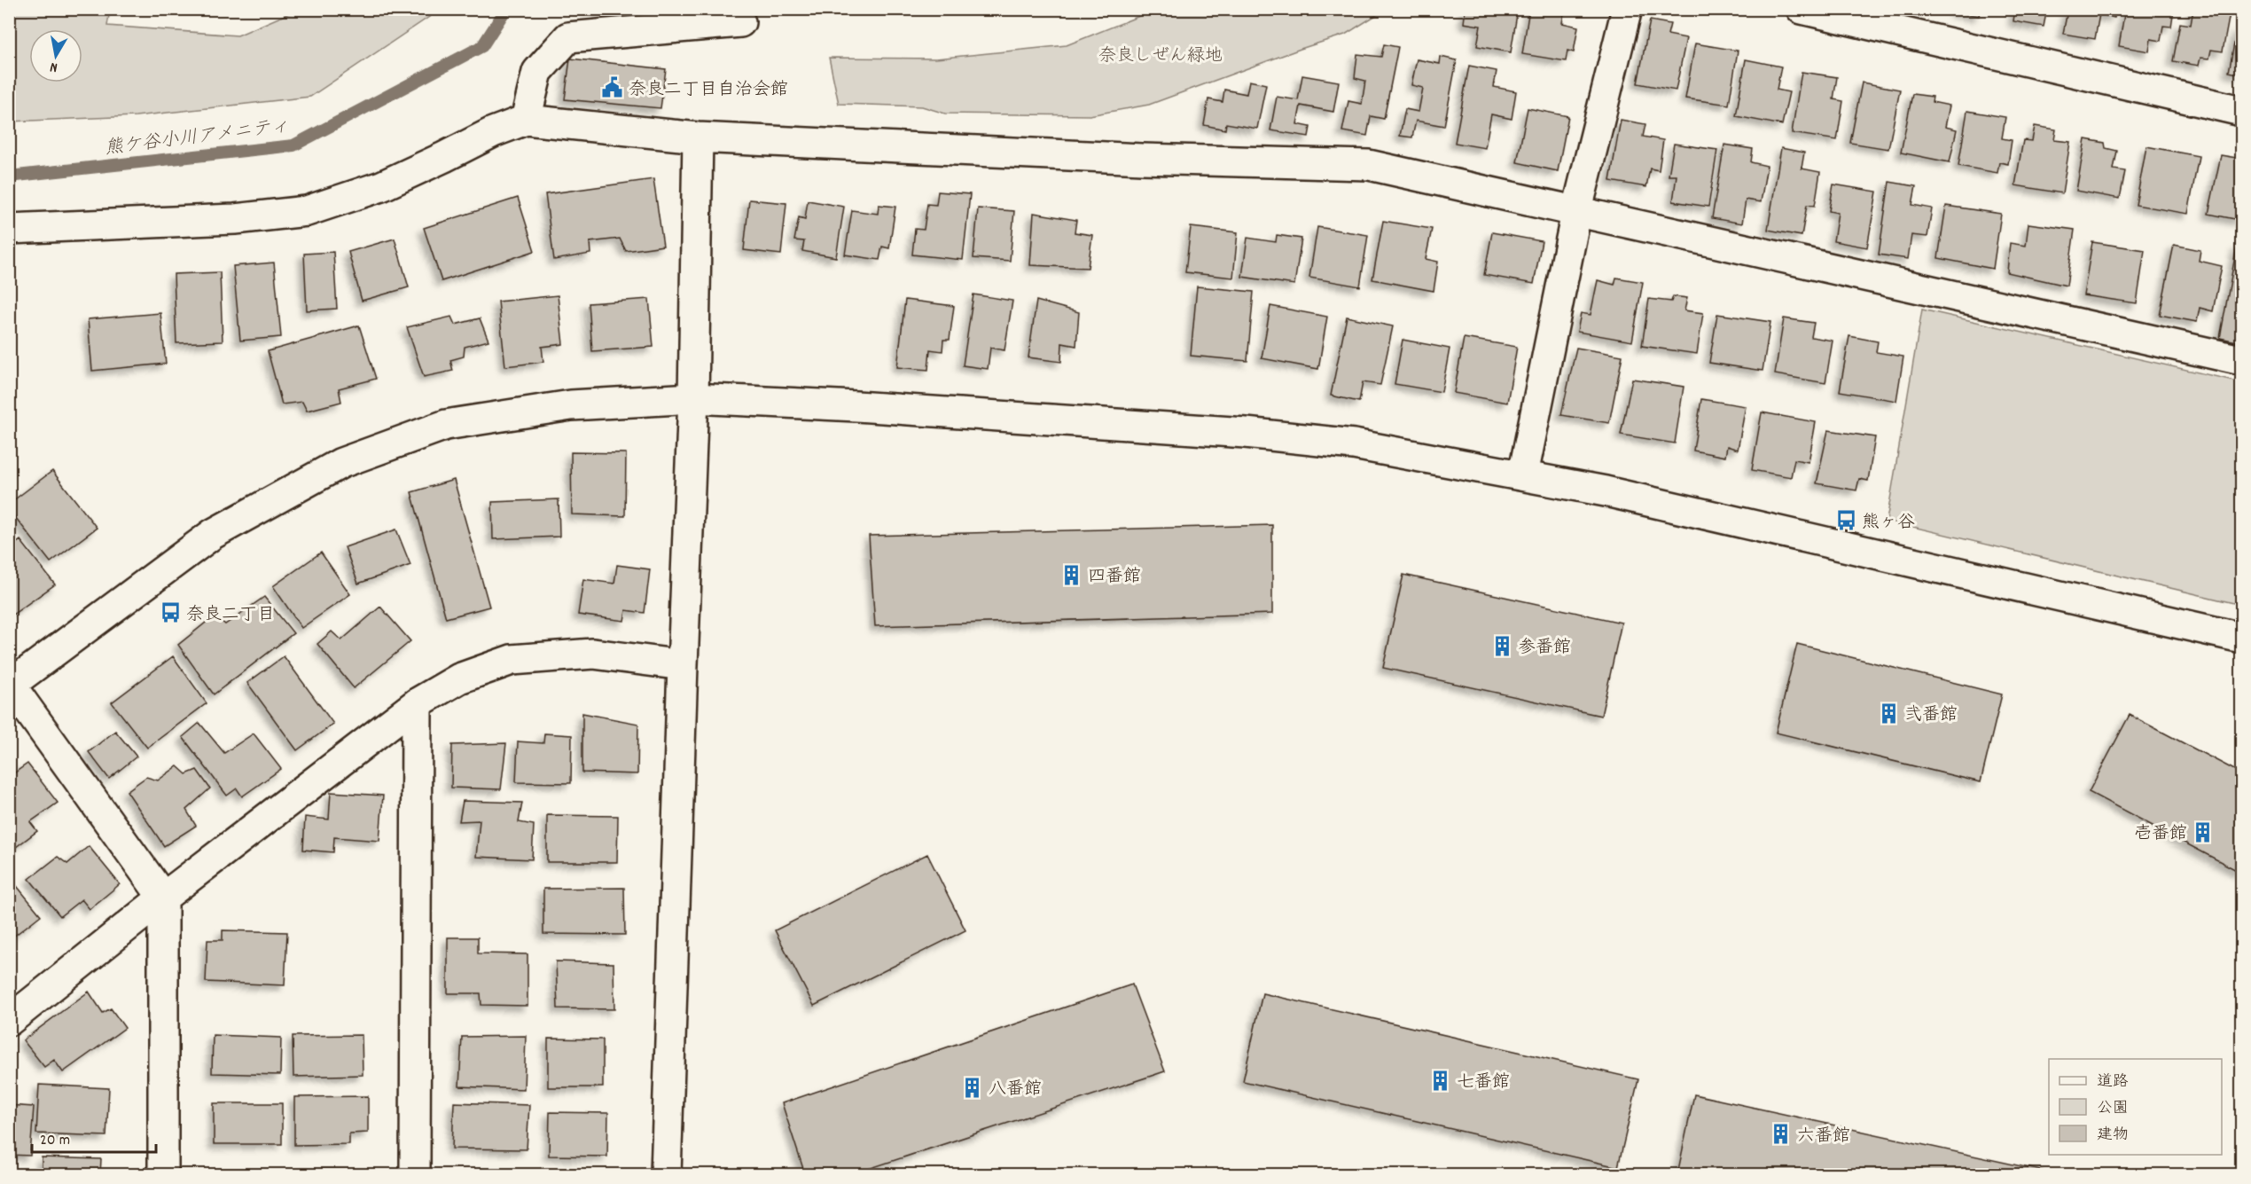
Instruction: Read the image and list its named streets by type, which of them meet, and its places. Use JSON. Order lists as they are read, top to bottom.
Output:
{
  "water": ["熊ケ谷小川アメニティ"],
  "parks": ["奈良しぜん緑地"],
  "places": {
    "public building": ["奈良二丁目自治会館"],
    "bus stop": ["熊ヶ谷", "奈良二丁目"],
    "building": [
      "四番館",
      "参番館",
      "弐番館",
      "壱番館",
      "七番館",
      "八番館",
      "六番館"
    ]
  },
  "legend": ["道路", "公園", "建物"],
  "scale_bar": "20 m",
  "north": "bottom"
}
